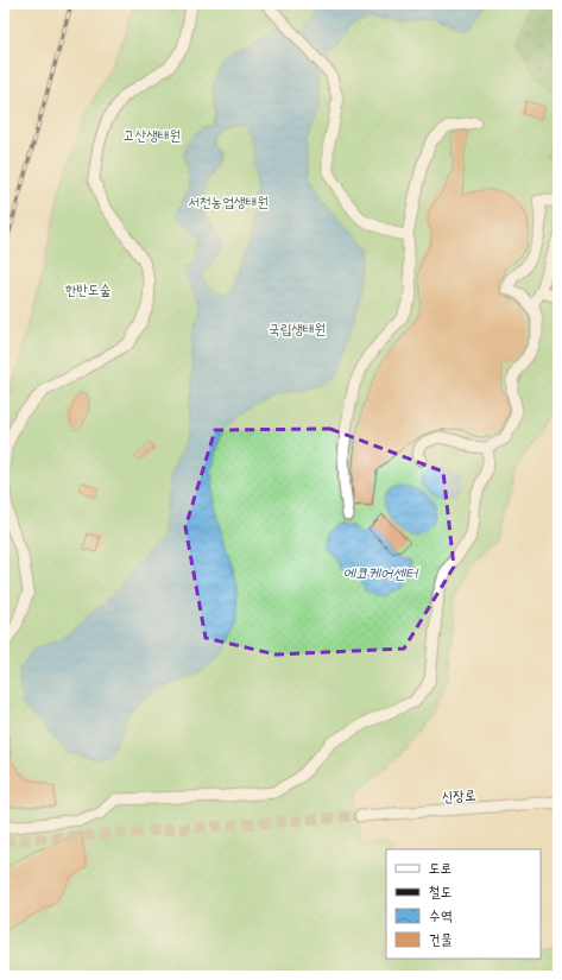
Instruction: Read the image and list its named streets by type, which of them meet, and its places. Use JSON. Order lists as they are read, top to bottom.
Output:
{
  "streets": {
    "street": ["신장로"]
  },
  "water": ["에코케어센터"],
  "parks": [
    "고산생태원",
    "서천농업생태원",
    "한반도숲",
    "국립생태원"
  ],
  "legend": [
    "도로",
    "철도",
    "수역",
    "건물"
  ]
}
